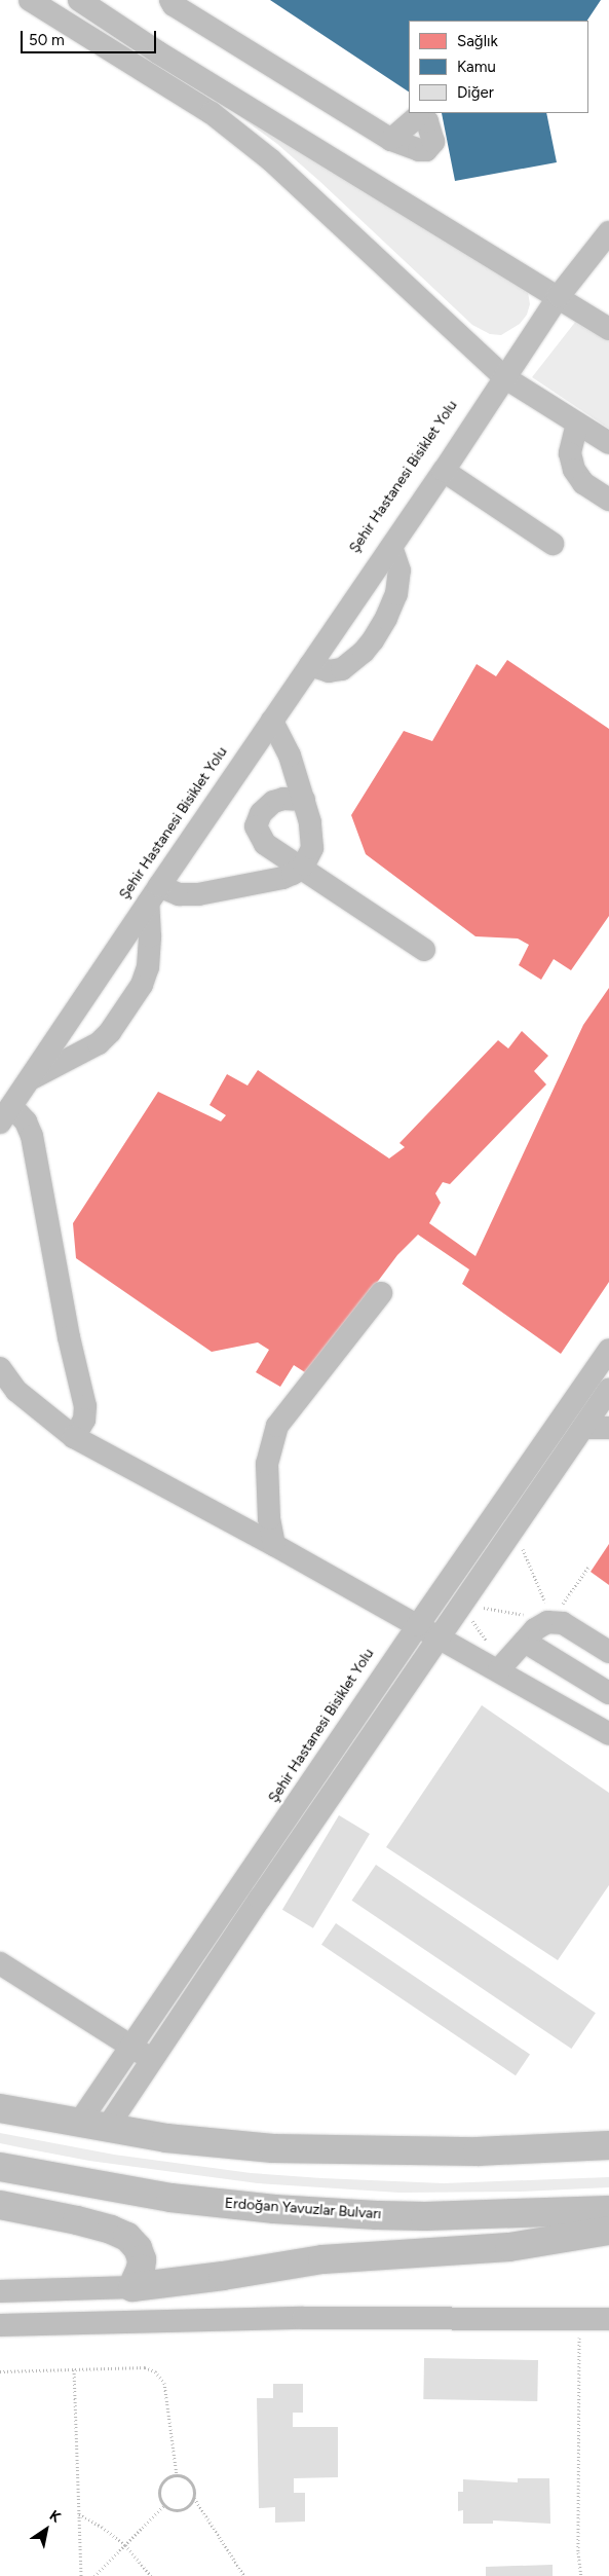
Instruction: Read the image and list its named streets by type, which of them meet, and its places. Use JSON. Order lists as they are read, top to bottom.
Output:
{
  "streets": {
    "main road": ["Erdoğan Yavuzlar Bulvarı"]
  },
  "legend": ["Sağlık", "Kamu", "Diğer"],
  "scale_bar": "50 m",
  "north": "top right"
}
